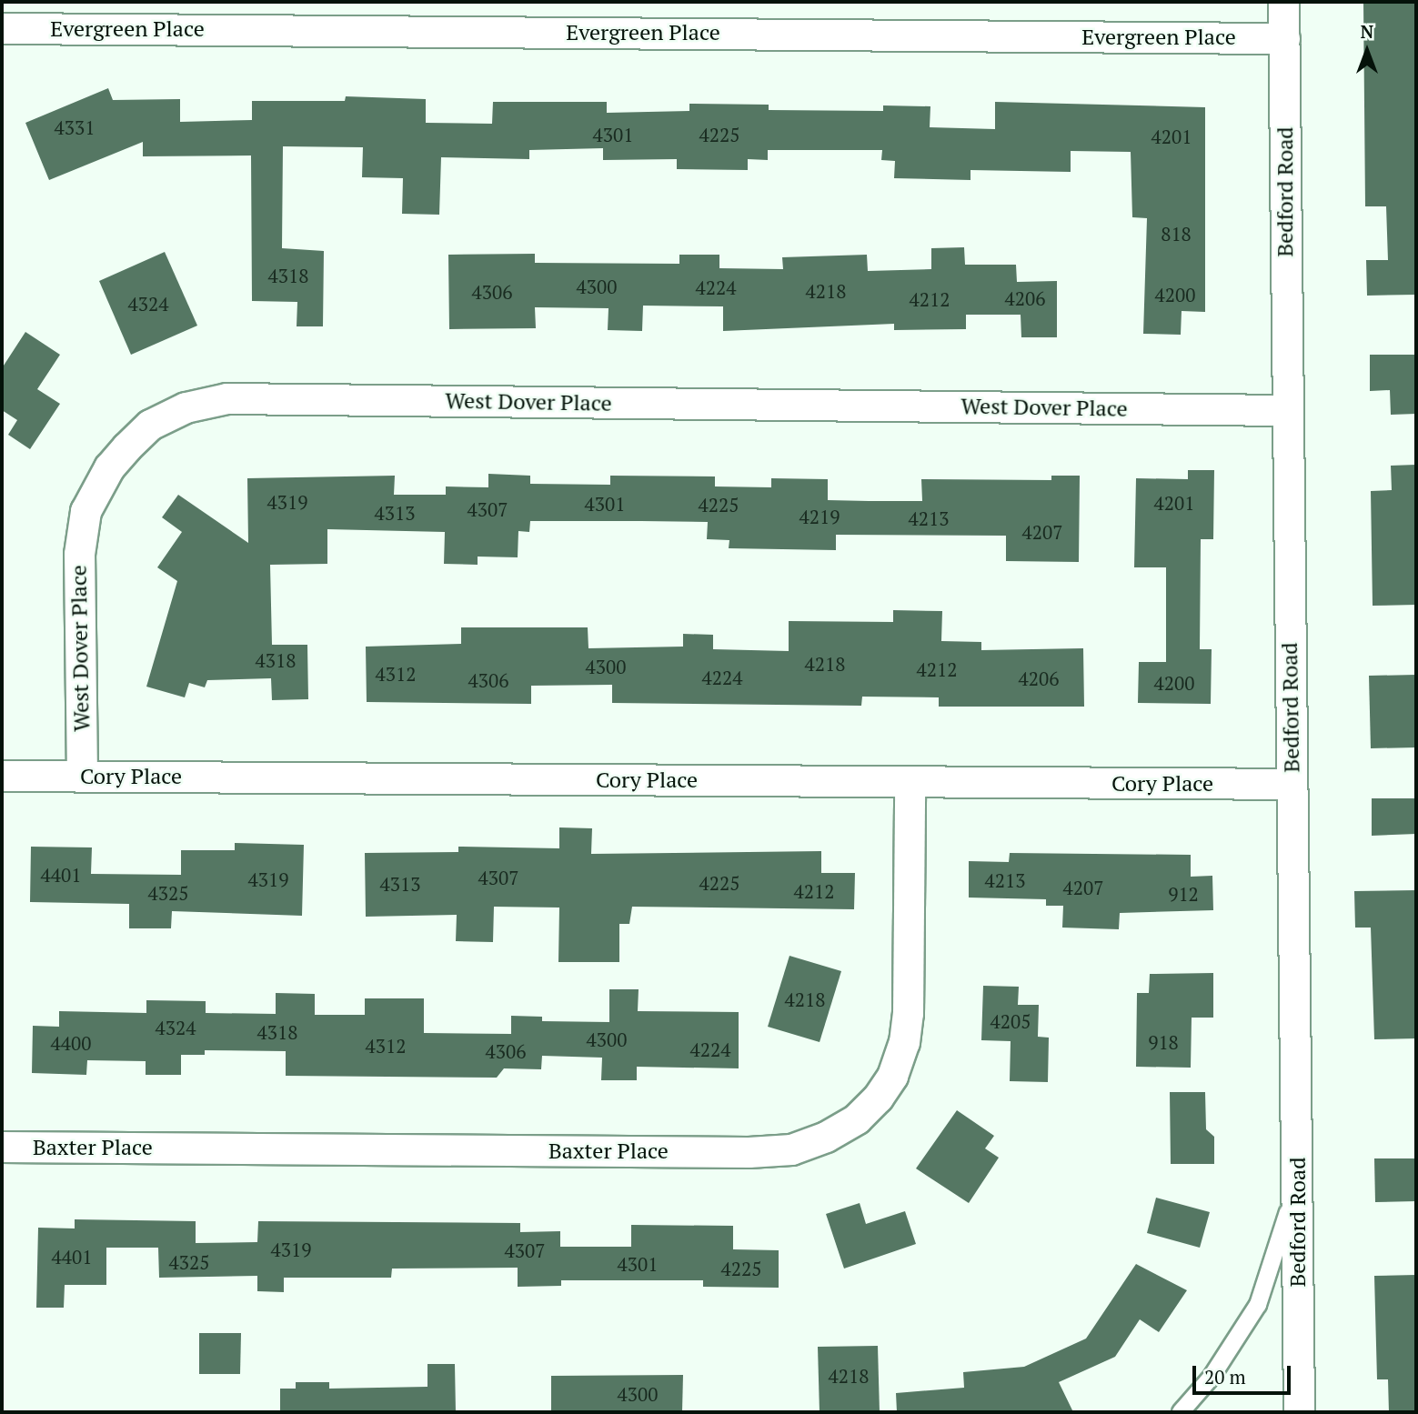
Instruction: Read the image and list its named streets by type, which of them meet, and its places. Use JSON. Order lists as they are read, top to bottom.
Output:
{
  "streets": {
    "street": [
      "Evergreen Place",
      "Bedford Road",
      "West Dover Place",
      "Cory Place",
      "Baxter Place"
    ]
  },
  "crossings": [
    ["Evergreen Place", "Bedford Road"],
    ["Bedford Road", "West Dover Place"],
    ["Bedford Road", "Cory Place"],
    ["West Dover Place", "Cory Place"],
    ["Cory Place", "Baxter Place"]
  ],
  "house_numbers": [
    "4331",
    "4301",
    "4225",
    "4201",
    "818",
    "4318",
    "4300",
    "4224",
    "4218",
    "4306",
    "4200",
    "4206",
    "4212",
    "4324",
    "4319",
    "4201",
    "4301",
    "4225",
    "4307",
    "4313",
    "4219",
    "4213",
    "4207",
    "4318",
    "4218",
    "4300",
    "4212",
    "4312",
    "4224",
    "4206",
    "4306",
    "4200",
    "4401",
    "4307",
    "4319",
    "4213",
    "4225",
    "4313",
    "4207",
    "4212",
    "4325",
    "912",
    "4218",
    "4205",
    "4324",
    "4318",
    "4300",
    "918",
    "4400",
    "4312",
    "4224",
    "4306",
    "4319",
    "4307",
    "4401",
    "4325",
    "4301",
    "4225",
    "4218",
    "4300"
  ],
  "scale_bar": "20 m",
  "north": "top"
}
